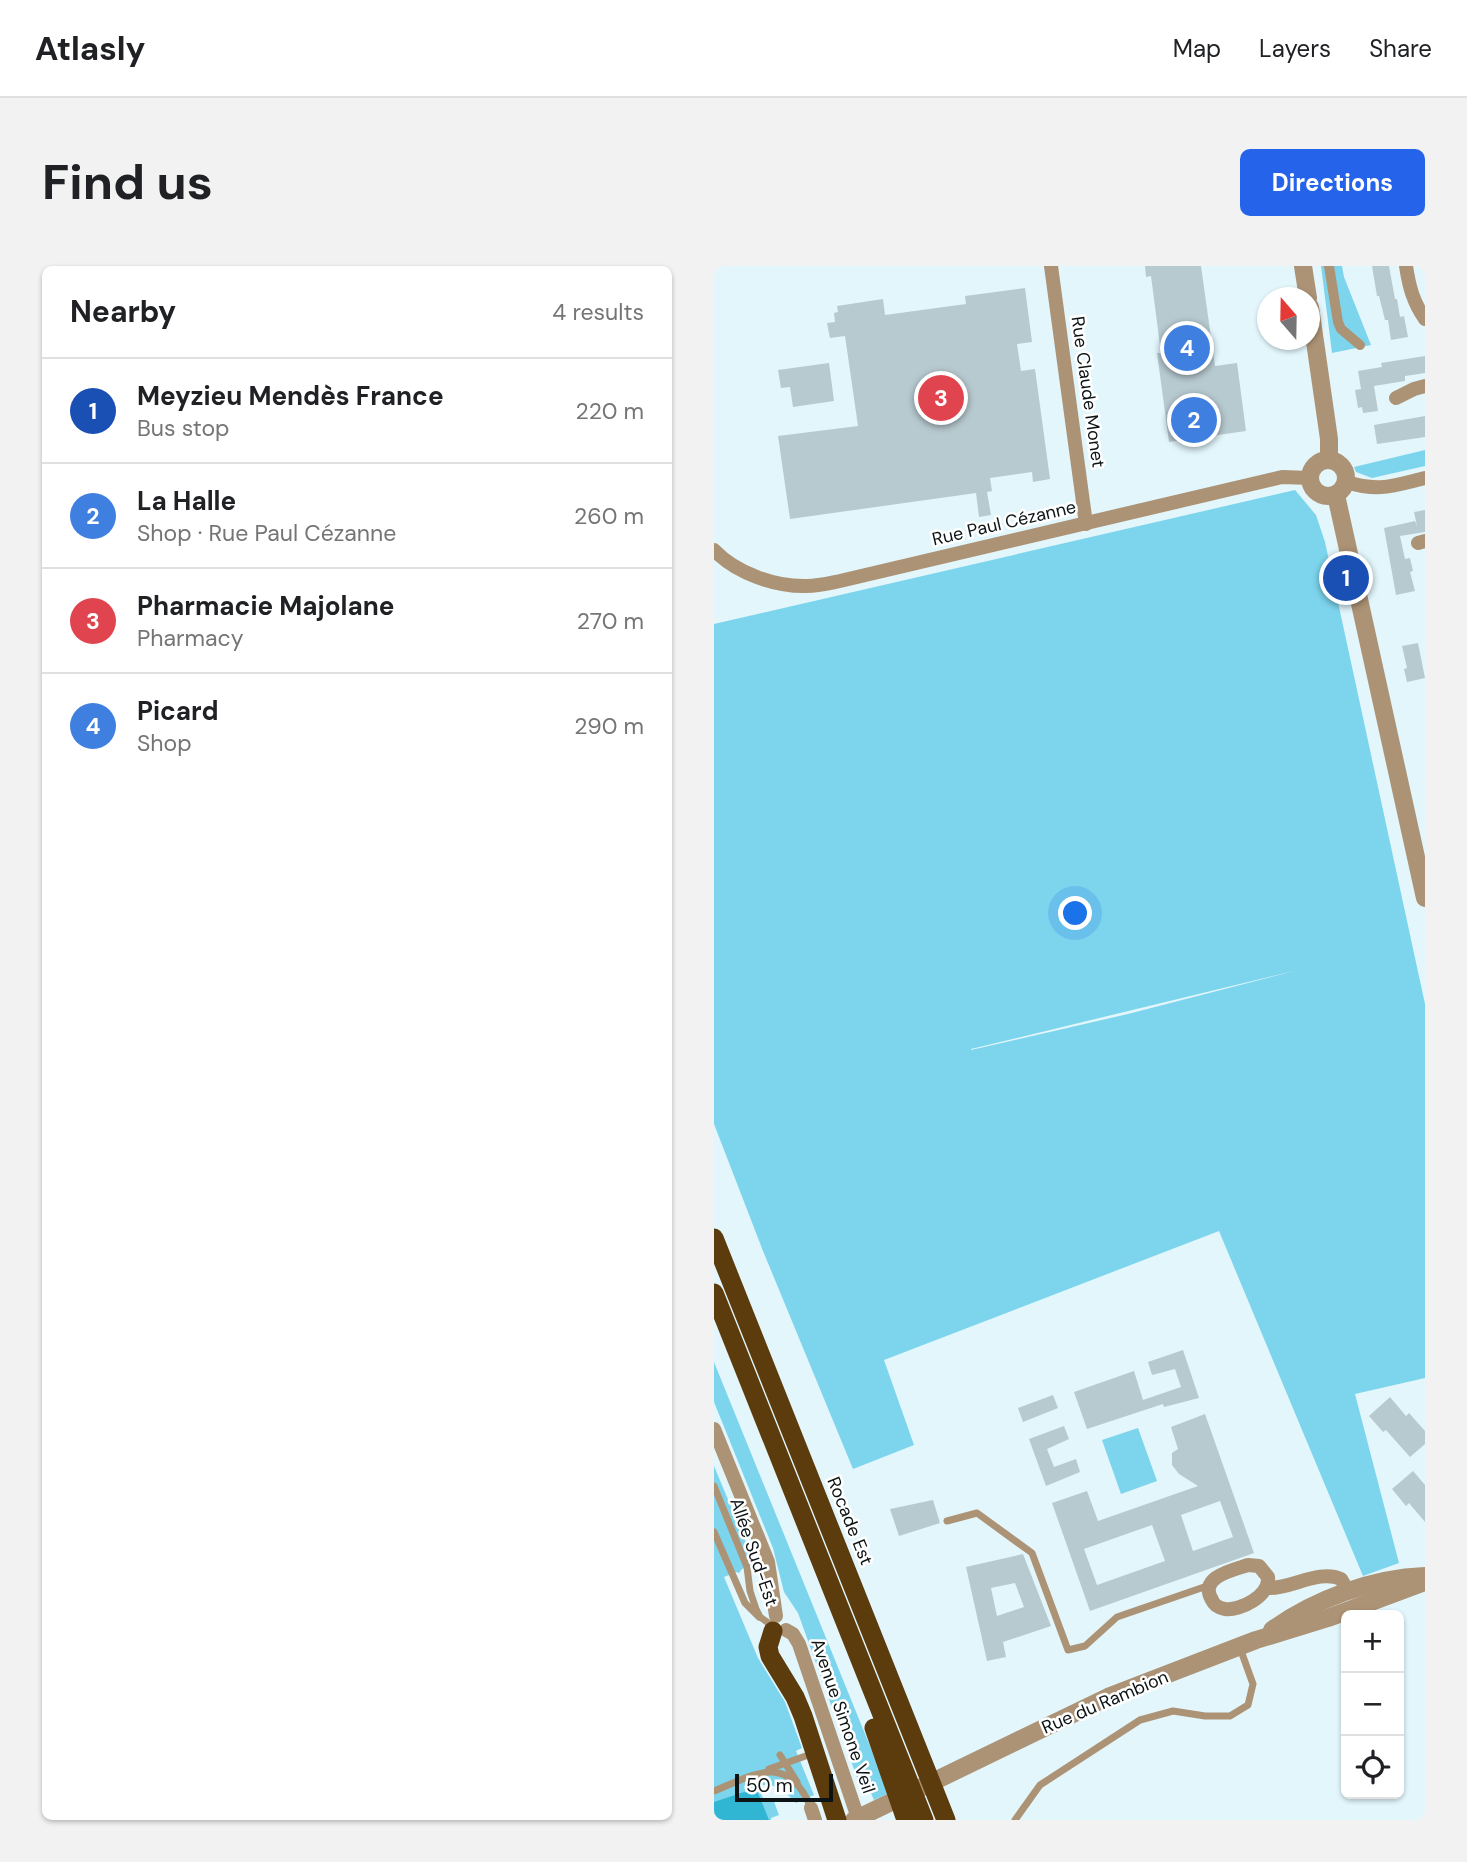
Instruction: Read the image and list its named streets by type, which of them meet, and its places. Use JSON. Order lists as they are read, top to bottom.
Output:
{
  "streets": {
    "highway": ["Rocade Est"],
    "street": [
      "Rue Claude Monet",
      "Rue Paul Cézanne",
      "Rue du Rambion",
      "Avenue Simone Veil"
    ],
    "lane": ["Allée Sud-Est"]
  },
  "crossings": [
    ["Rue Claude Monet", "Rue Paul Cézanne"],
    ["Allée Sud-Est", "Avenue Simone Veil"],
    ["Rue du Rambion", "Avenue Simone Veil"]
  ],
  "scale_bar": "50 m",
  "north": "top",
  "page": {
    "header": "Atlasly",
    "nav": ["Map", "Layers", "Share"],
    "buttons": "Directions",
    "title": "Find us",
    "heading": ["Nearby", "4 results"],
    "pins": [
      "4",
      "3",
      "2",
      "1"
    ],
    "list": [
      {
        "mark": "1",
        "name": "Meyzieu Mendès France",
        "note": "Bus stop",
        "value": "220 m"
      },
      {
        "mark": "2",
        "name": "La Halle",
        "note": "Shop · Rue Paul Cézanne",
        "value": "260 m"
      },
      {
        "mark": "3",
        "name": "Pharmacie Majolane",
        "note": "Pharmacy",
        "value": "270 m"
      },
      {
        "mark": "4",
        "name": "Picard",
        "note": "Shop",
        "value": "290 m"
      }
    ],
    "map_buttons": ["+", "−"],
    "scale": "50 m"
  }
}
